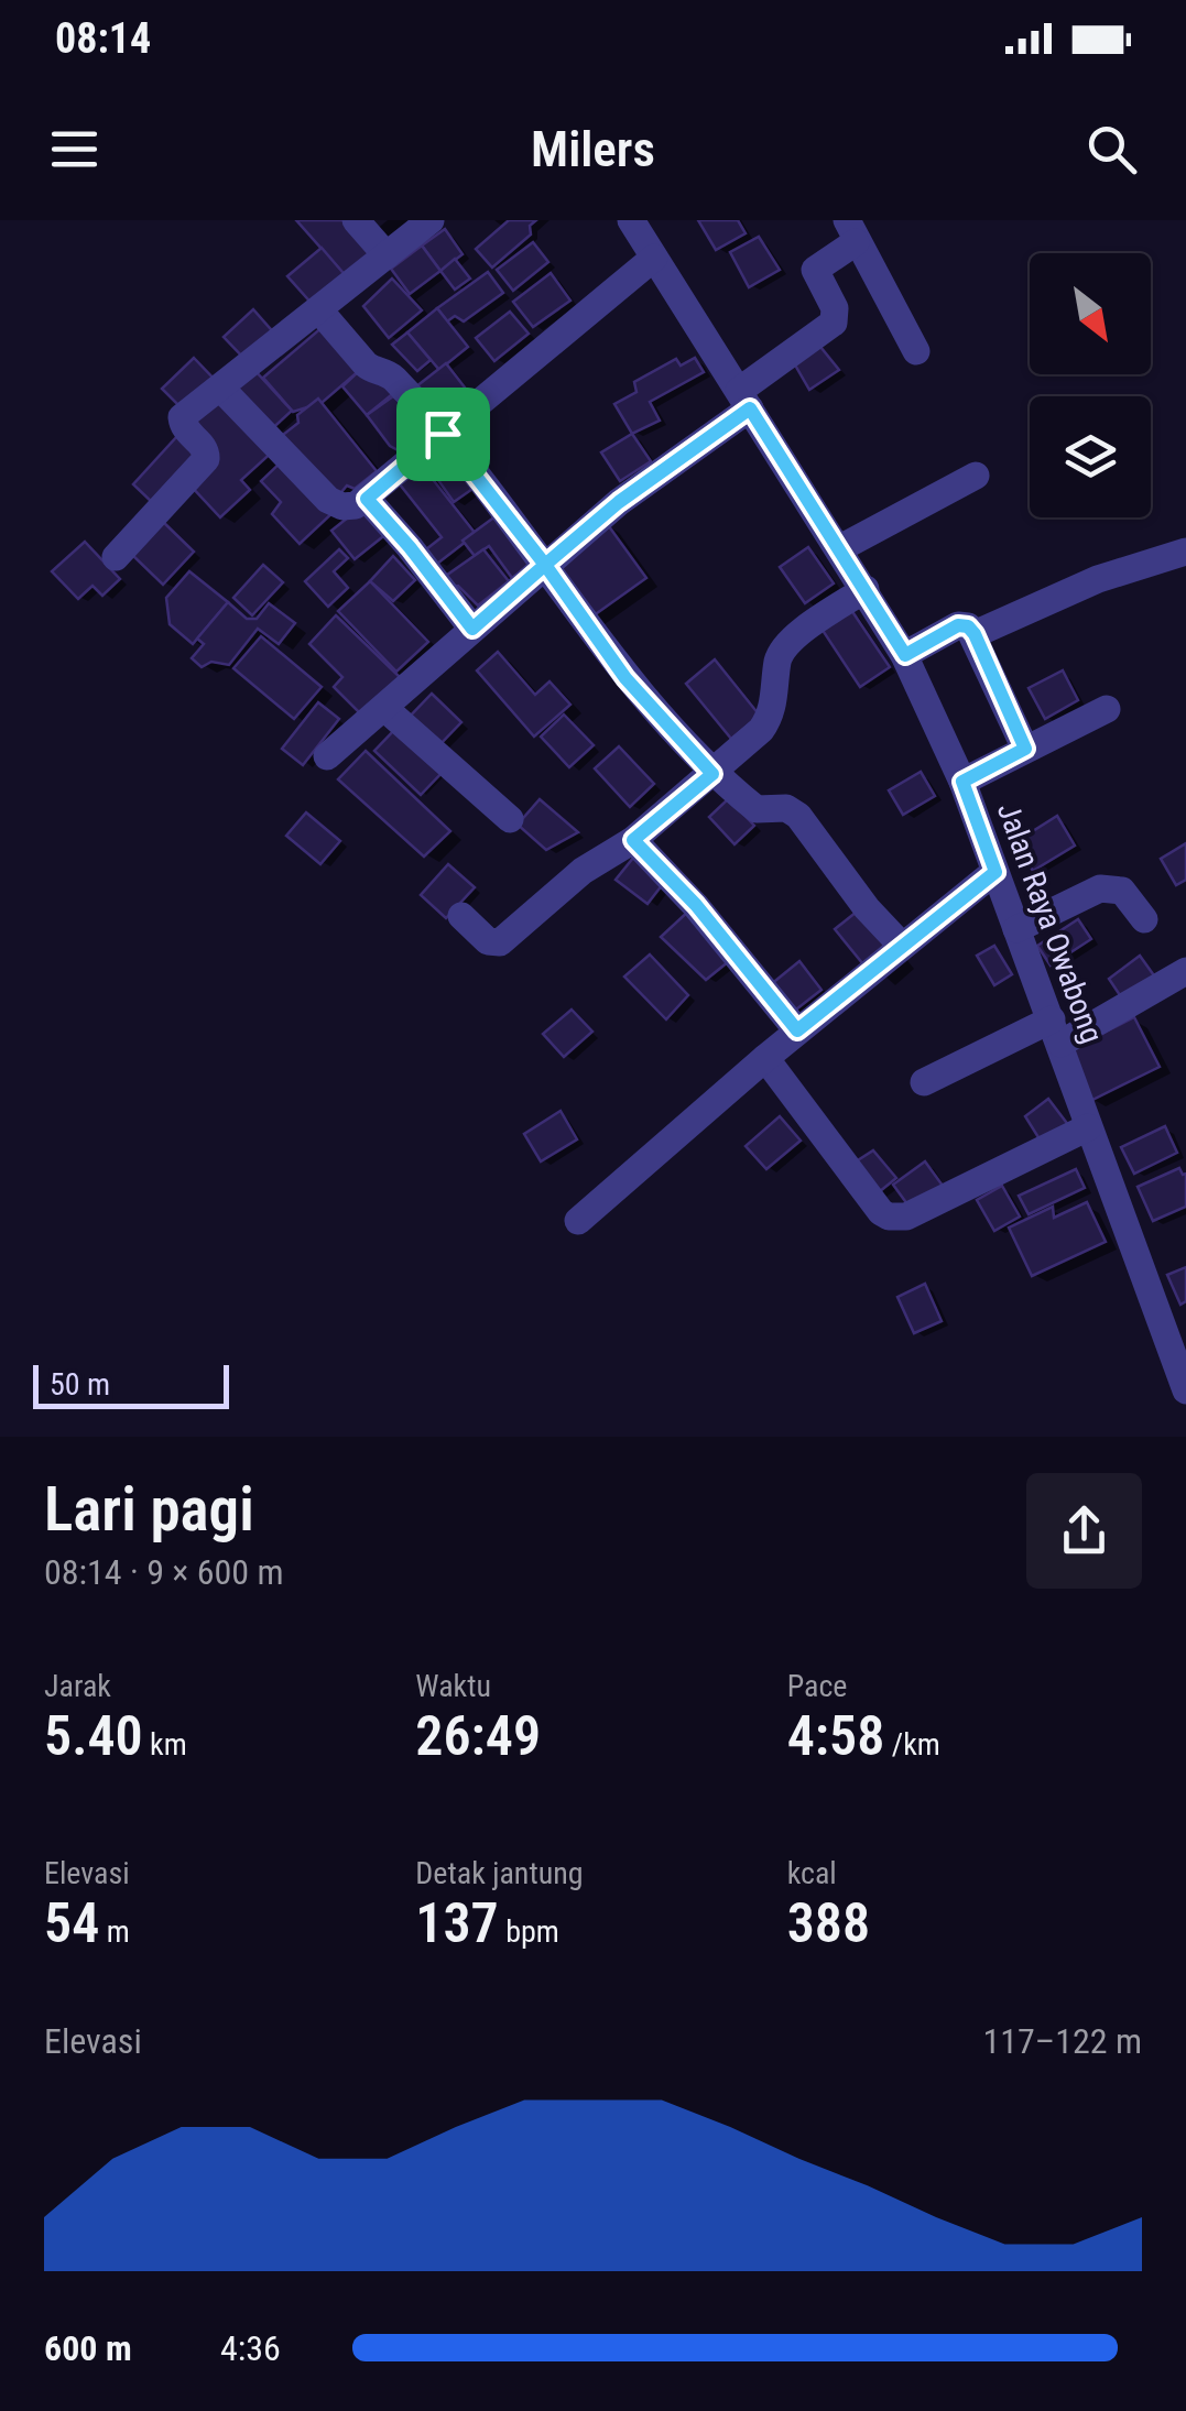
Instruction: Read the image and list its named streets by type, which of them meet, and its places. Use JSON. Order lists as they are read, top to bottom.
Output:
{
  "streets": {
    "street": ["Jalan Raya Owabong"]
  },
  "scale_bar": "50 m",
  "north": "bottom right",
  "page": {
    "status": "08:14",
    "header": "Milers",
    "scale": "50 m",
    "heading": ["Lari pagi", "08:14 · 9 × 600 m"],
    "stats": [
      ["Jarak", "5.40 km"],
      ["Waktu", "26:49"],
      ["Pace", "4:58 /km"],
      ["Elevasi", "54 m"],
      ["Detak jantung", "137 bpm"],
      ["kcal", "388"]
    ],
    "chart": ["Elevasi", "117–122 m"],
    "list": [
      {
        "name": "600 m",
        "note": "4:36"
      }
    ]
  }
}
